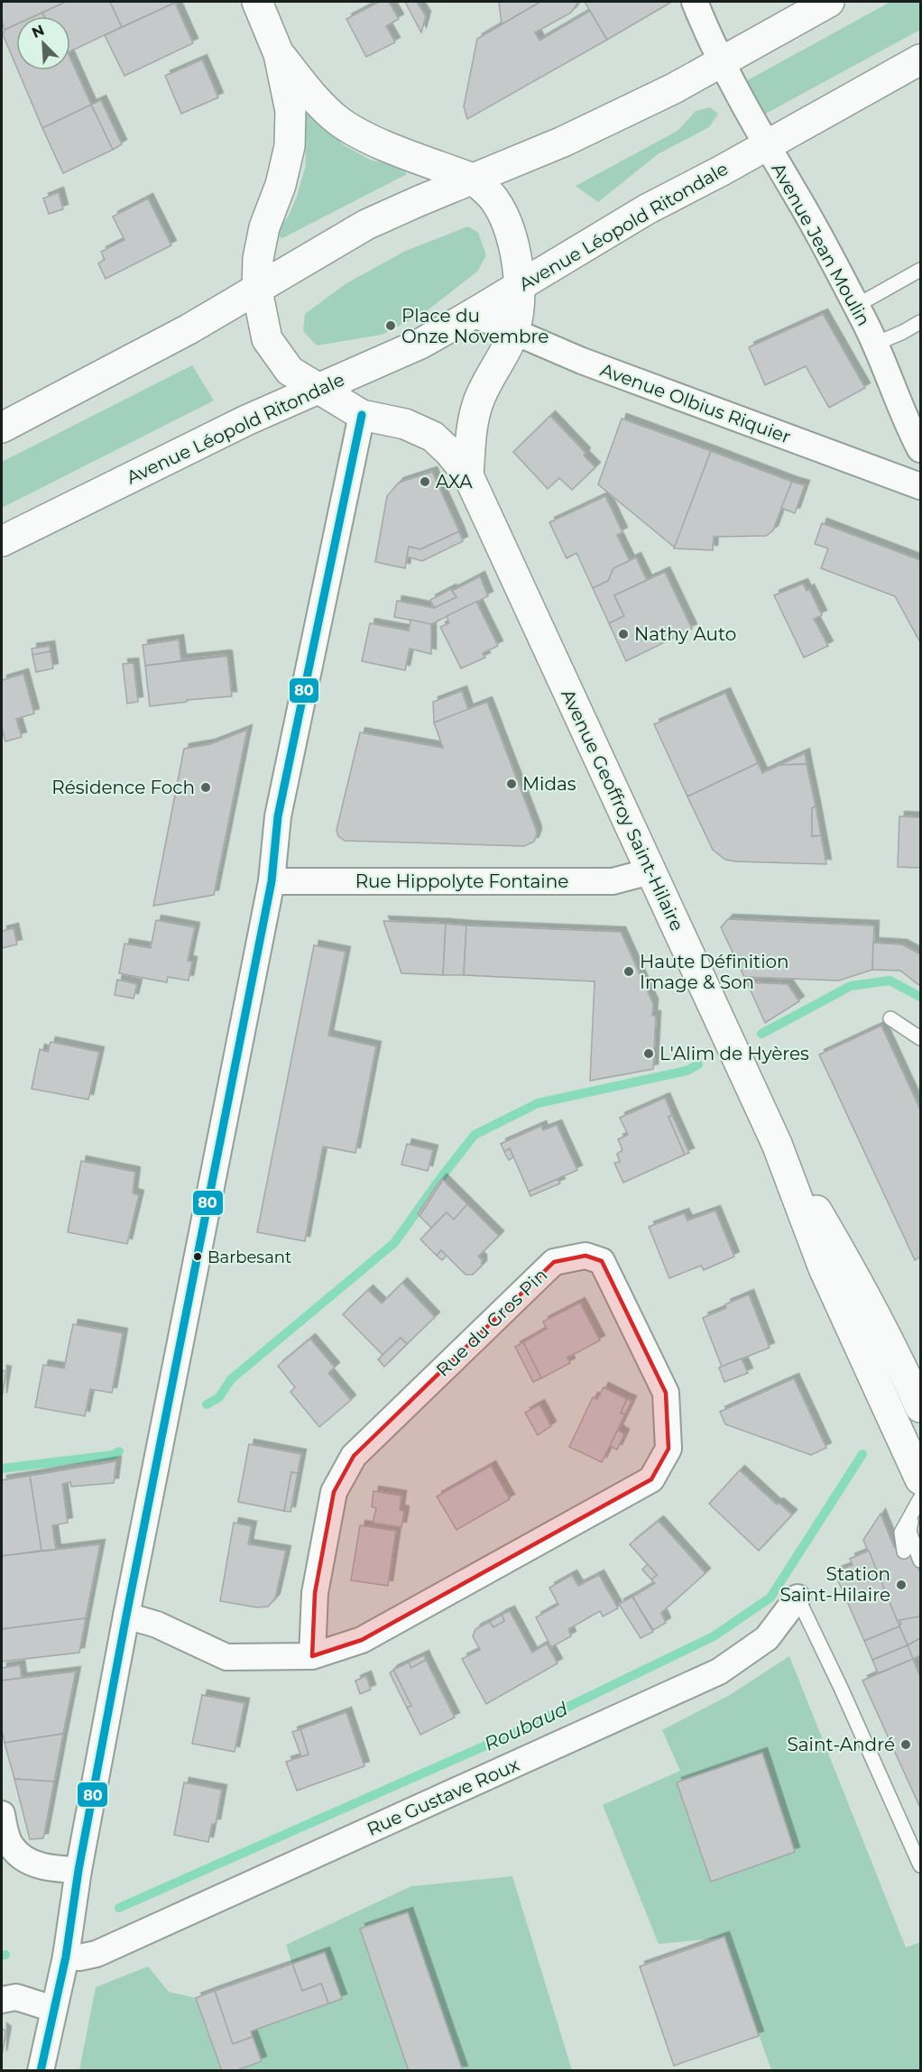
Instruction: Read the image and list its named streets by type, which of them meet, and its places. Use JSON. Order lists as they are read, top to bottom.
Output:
{
  "streets": {
    "main road": ["Avenue Léopold Ritondale", "Avenue Geoffroy Saint-Hilaire"],
    "street": [
      "Avenue Jean Moulin",
      "Avenue Olbius Riquier",
      "Rue Hippolyte Fontaine",
      "Rue du Gros Pin",
      "Rue Gustave Roux"
    ]
  },
  "crossings": [
    ["Avenue Léopold Ritondale", "Avenue Jean Moulin"],
    ["Avenue Léopold Ritondale", "Avenue Olbius Riquier"],
    ["Avenue Léopold Ritondale", "Avenue Geoffroy Saint-Hilaire"],
    ["Avenue Geoffroy Saint-Hilaire", "Rue Hippolyte Fontaine"]
  ],
  "water": ["Roubaud"],
  "places": [
    "Place du Onze Novembre",
    "AXA",
    "Nathy Auto",
    "Midas",
    "Résidence Foch",
    "Haute Définition Image & Son",
    "L'Alim de Hyères",
    "Barbesant",
    "Station Saint-Hilaire",
    "Saint-André"
  ],
  "lines": ["transit line 80"],
  "north": "top left"
}
